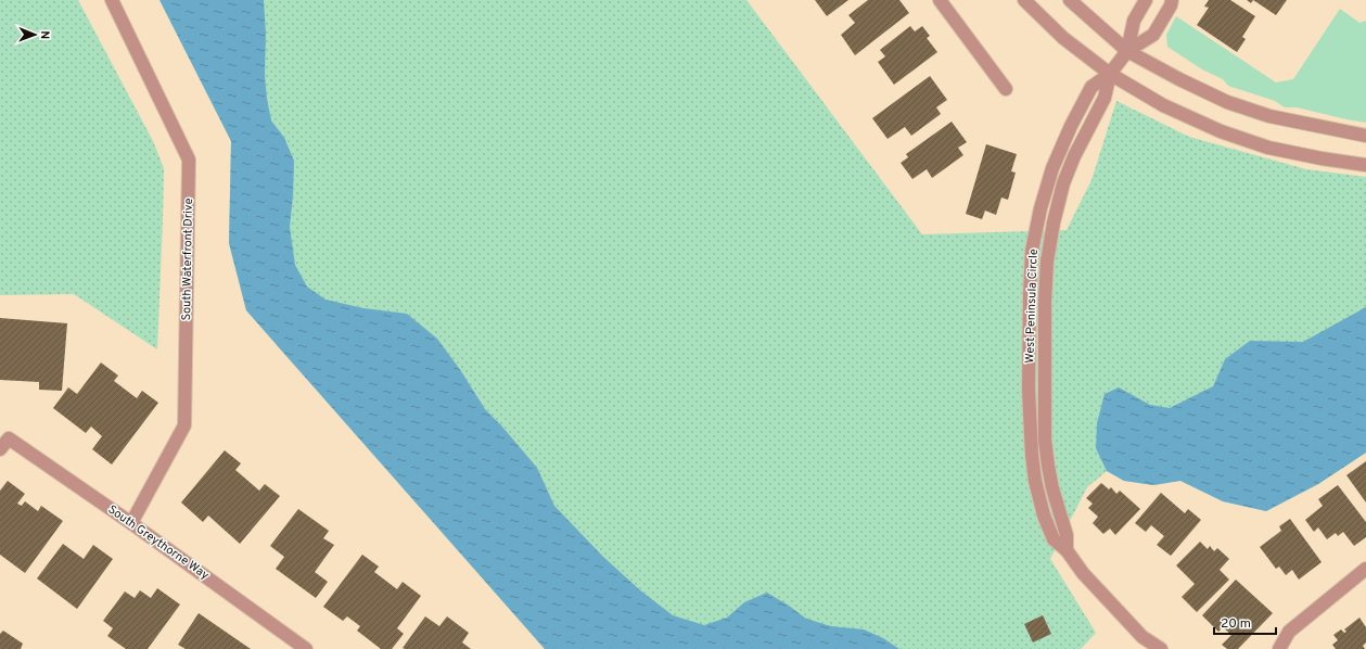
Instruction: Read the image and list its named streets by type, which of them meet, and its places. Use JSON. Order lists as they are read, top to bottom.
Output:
{
  "streets": {
    "street": ["South Waterfront Drive", "West Peninsula Circle", "South Greythorne Way"]
  },
  "crossings": [
    ["South Waterfront Drive", "South Greythorne Way"]
  ],
  "scale_bar": "20 m",
  "north": "right"
}
